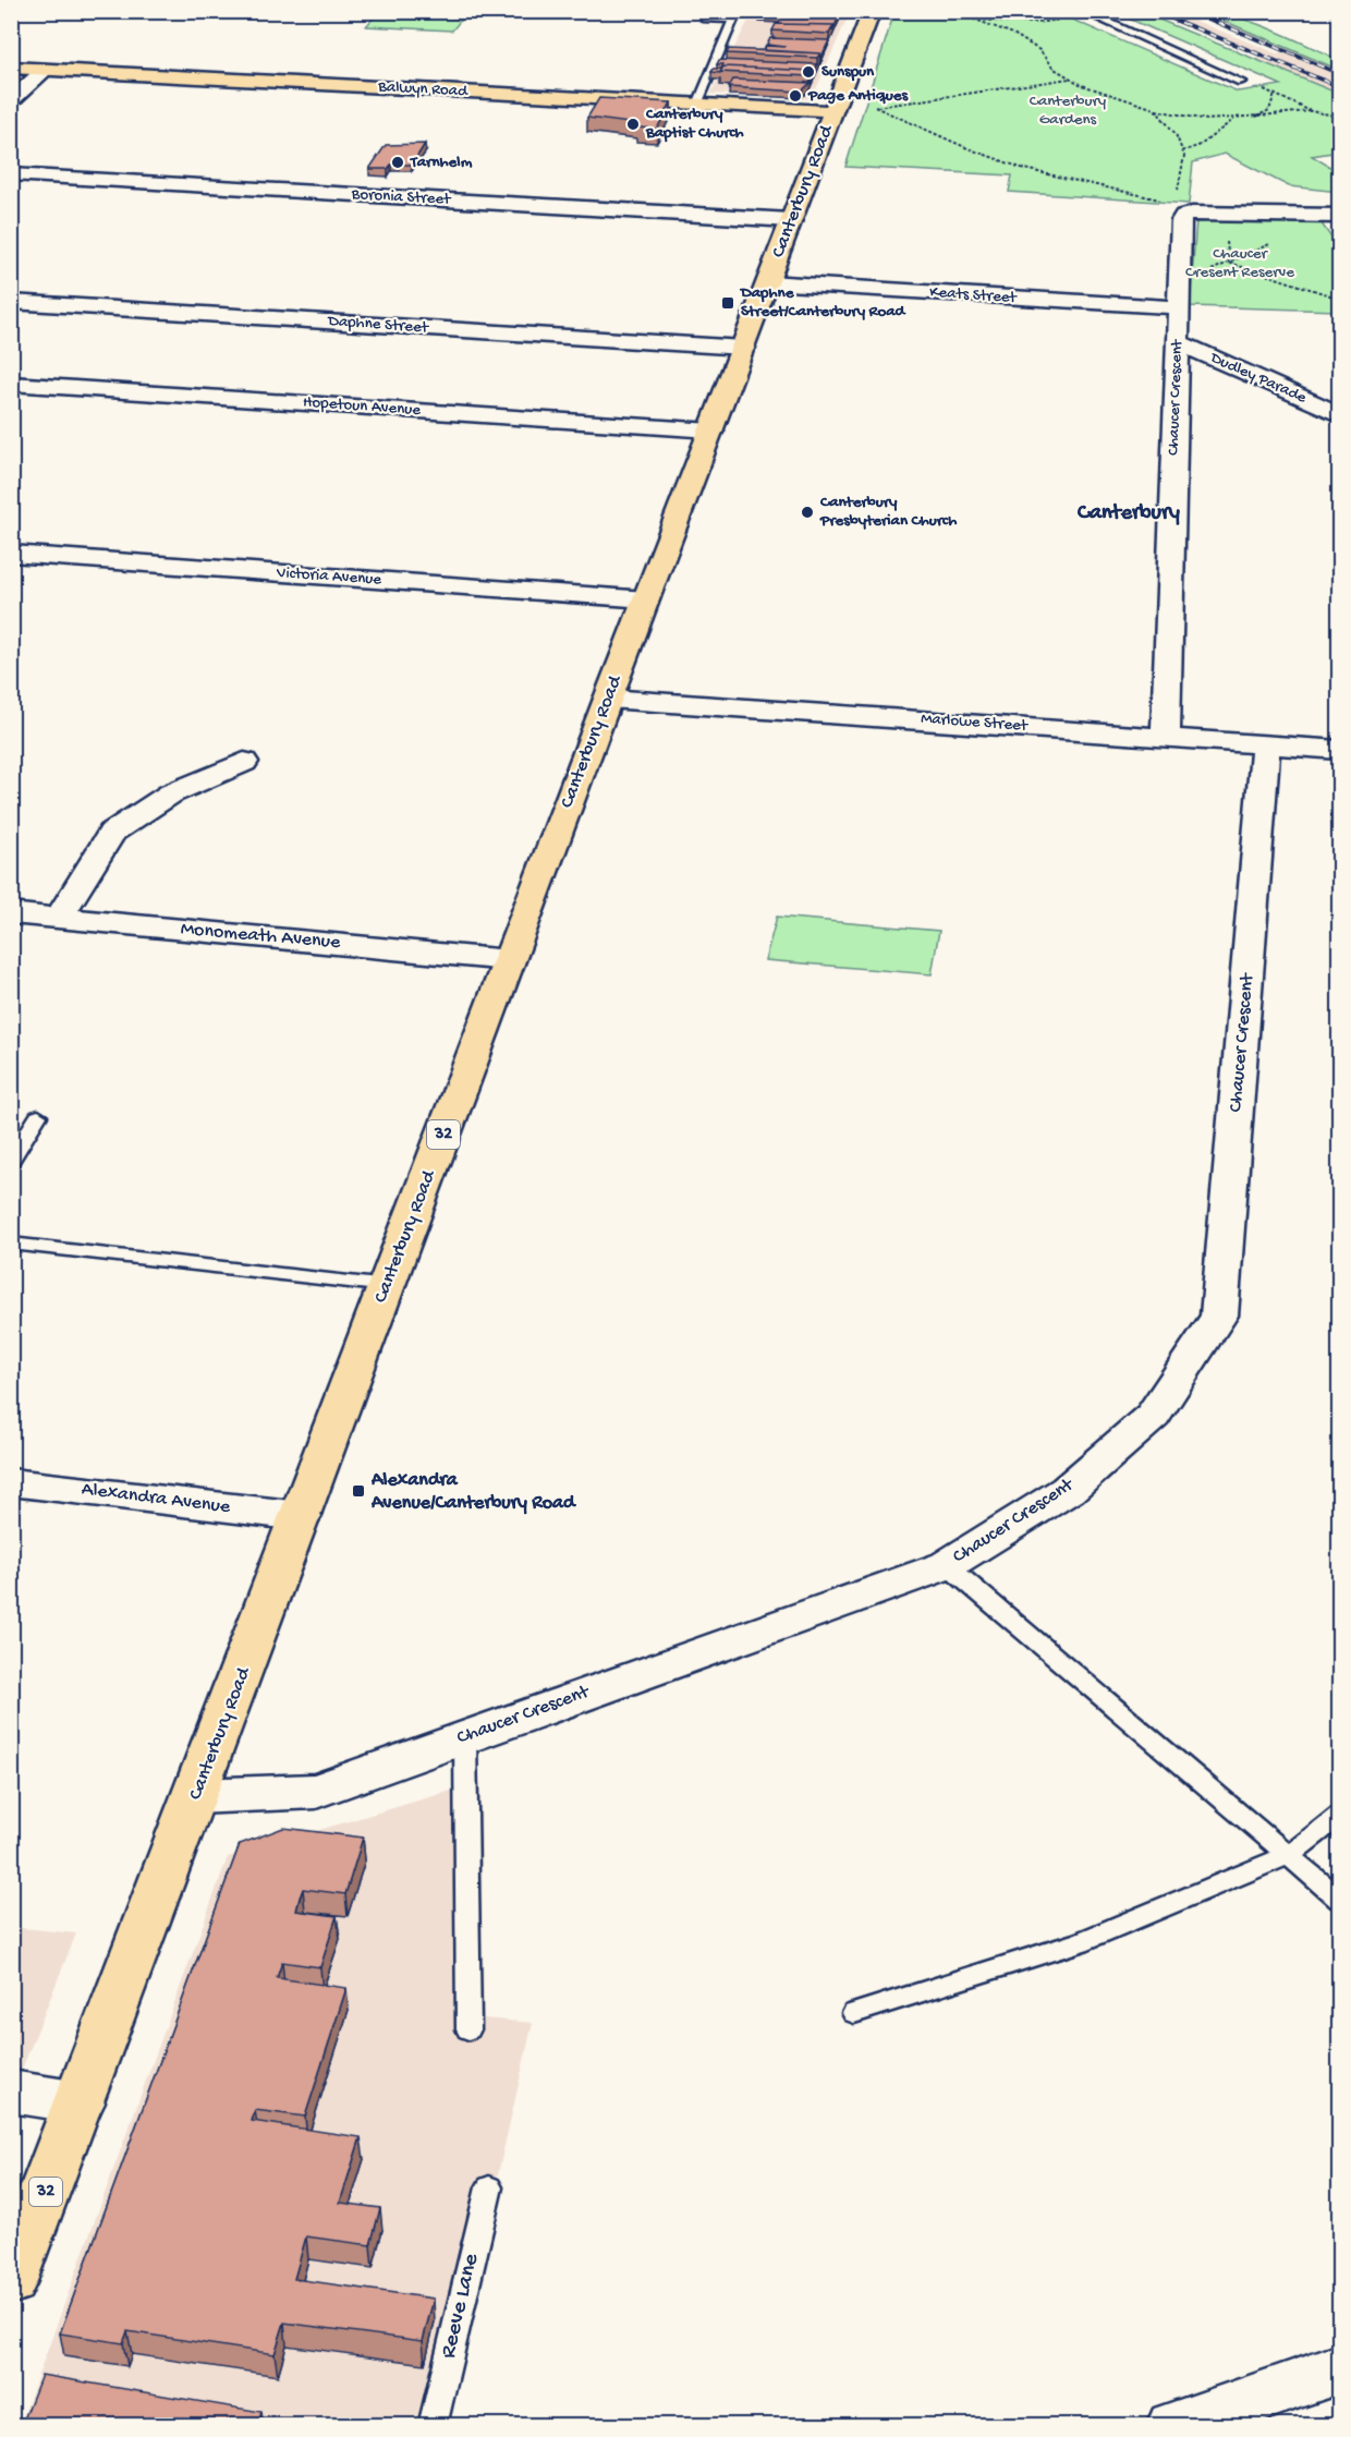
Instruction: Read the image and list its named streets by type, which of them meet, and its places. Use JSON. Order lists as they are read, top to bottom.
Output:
{
  "streets": {
    "main road": ["Balwyn Road", "Canterbury Road", "32"],
    "street": [
      "Boronia Street",
      "Keats Street",
      "Daphne Street",
      "Dudley Parade",
      "Chaucer Crescent",
      "Hopetoun Avenue",
      "Victoria Avenue",
      "Marlowe Street",
      "Monomeath Avenue",
      "Alexandra Avenue"
    ],
    "lane": ["Reeve Lane"]
  },
  "crossings": [
    ["Balwyn Road", "Canterbury Road"],
    ["Canterbury Road", "Boronia Street"],
    ["Canterbury Road", "Keats Street"],
    ["Canterbury Road", "Daphne Street"],
    ["Canterbury Road", "Chaucer Crescent"],
    ["Canterbury Road", "Hopetoun Avenue"],
    ["Canterbury Road", "Victoria Avenue"],
    ["Canterbury Road", "Marlowe Street"],
    ["Canterbury Road", "Monomeath Avenue"],
    ["Canterbury Road", "Alexandra Avenue"],
    ["Keats Street", "Chaucer Crescent"],
    ["Dudley Parade", "Chaucer Crescent"],
    ["Chaucer Crescent", "Marlowe Street"]
  ],
  "districts": ["Canterbury"],
  "parks": ["Canterbury Gardens", "Chaucer Cresent Reserve"],
  "places": {
    "other": [
      "Sunspun",
      "Page Antiques",
      "Canterbury Baptist Church",
      "Tarnhelm",
      "Canterbury Presbyterian Church"
    ],
    "transit": ["Daphne Street/Canterbury Road", "Alexandra Avenue/Canterbury Road"]
  }
}
